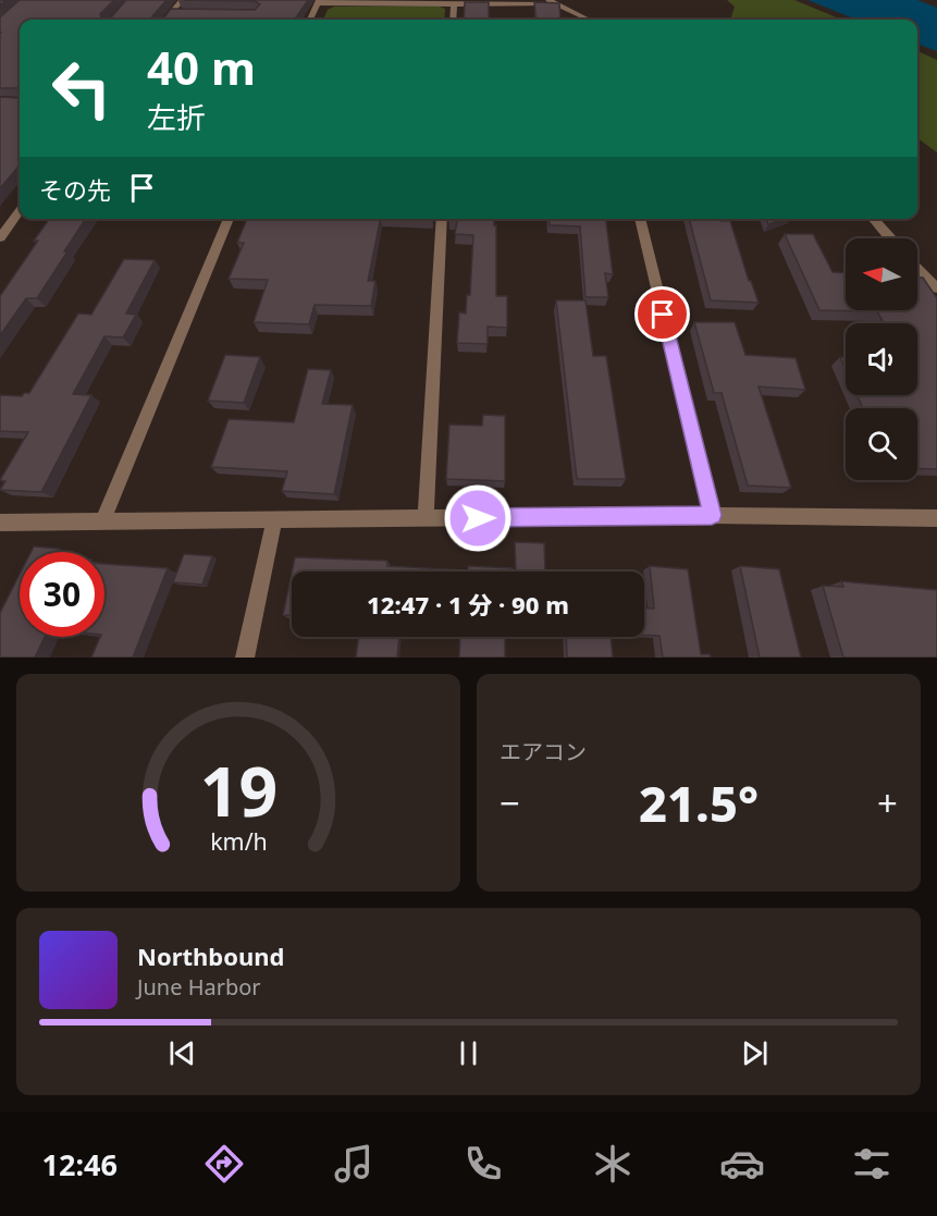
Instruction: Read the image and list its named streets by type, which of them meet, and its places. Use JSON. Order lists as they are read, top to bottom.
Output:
{
  "north": "left",
  "page": {
    "turn": ["40 m", "左折"],
    "then": "その先",
    "limit": "30",
    "trip": "12:47 · 1 分 · 90 m",
    "tile": "エアコン",
    "heat": ["−", "21.5°", "+"],
    "song": ["Northbound", "June Harbor"],
    "tabs": "12:46",
    "gauge": ["19", "km/h"]
  }
}
